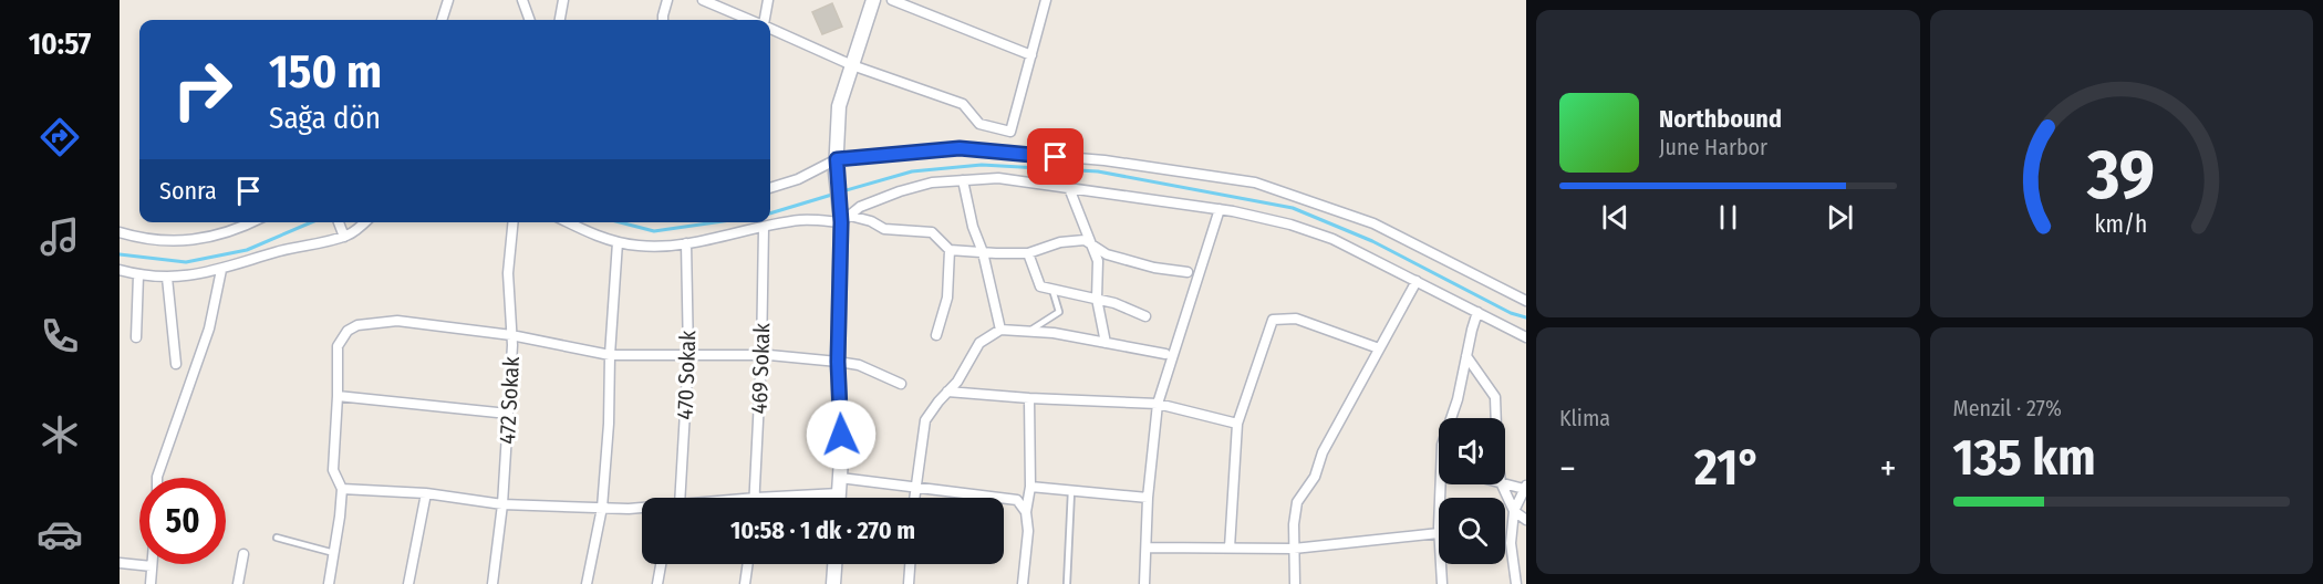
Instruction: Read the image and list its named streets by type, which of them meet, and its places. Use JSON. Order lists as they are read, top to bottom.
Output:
{
  "streets": {
    "street": ["469 Sokak", "470 Sokak", "472 Sokak"]
  },
  "page": {
    "tabs": "10:57",
    "turn": ["150 m", "Sağa dön"],
    "song": ["Northbound", "June Harbor"],
    "then": "Sonra",
    "tile": [
      "Klima",
      ["Menzil · 27%", "135 km"]
    ],
    "heat": ["−", "21°", "+"],
    "limit": "50",
    "trip": "10:58 · 1 dk · 270 m",
    "gauge": ["39", "km/h"]
  }
}
